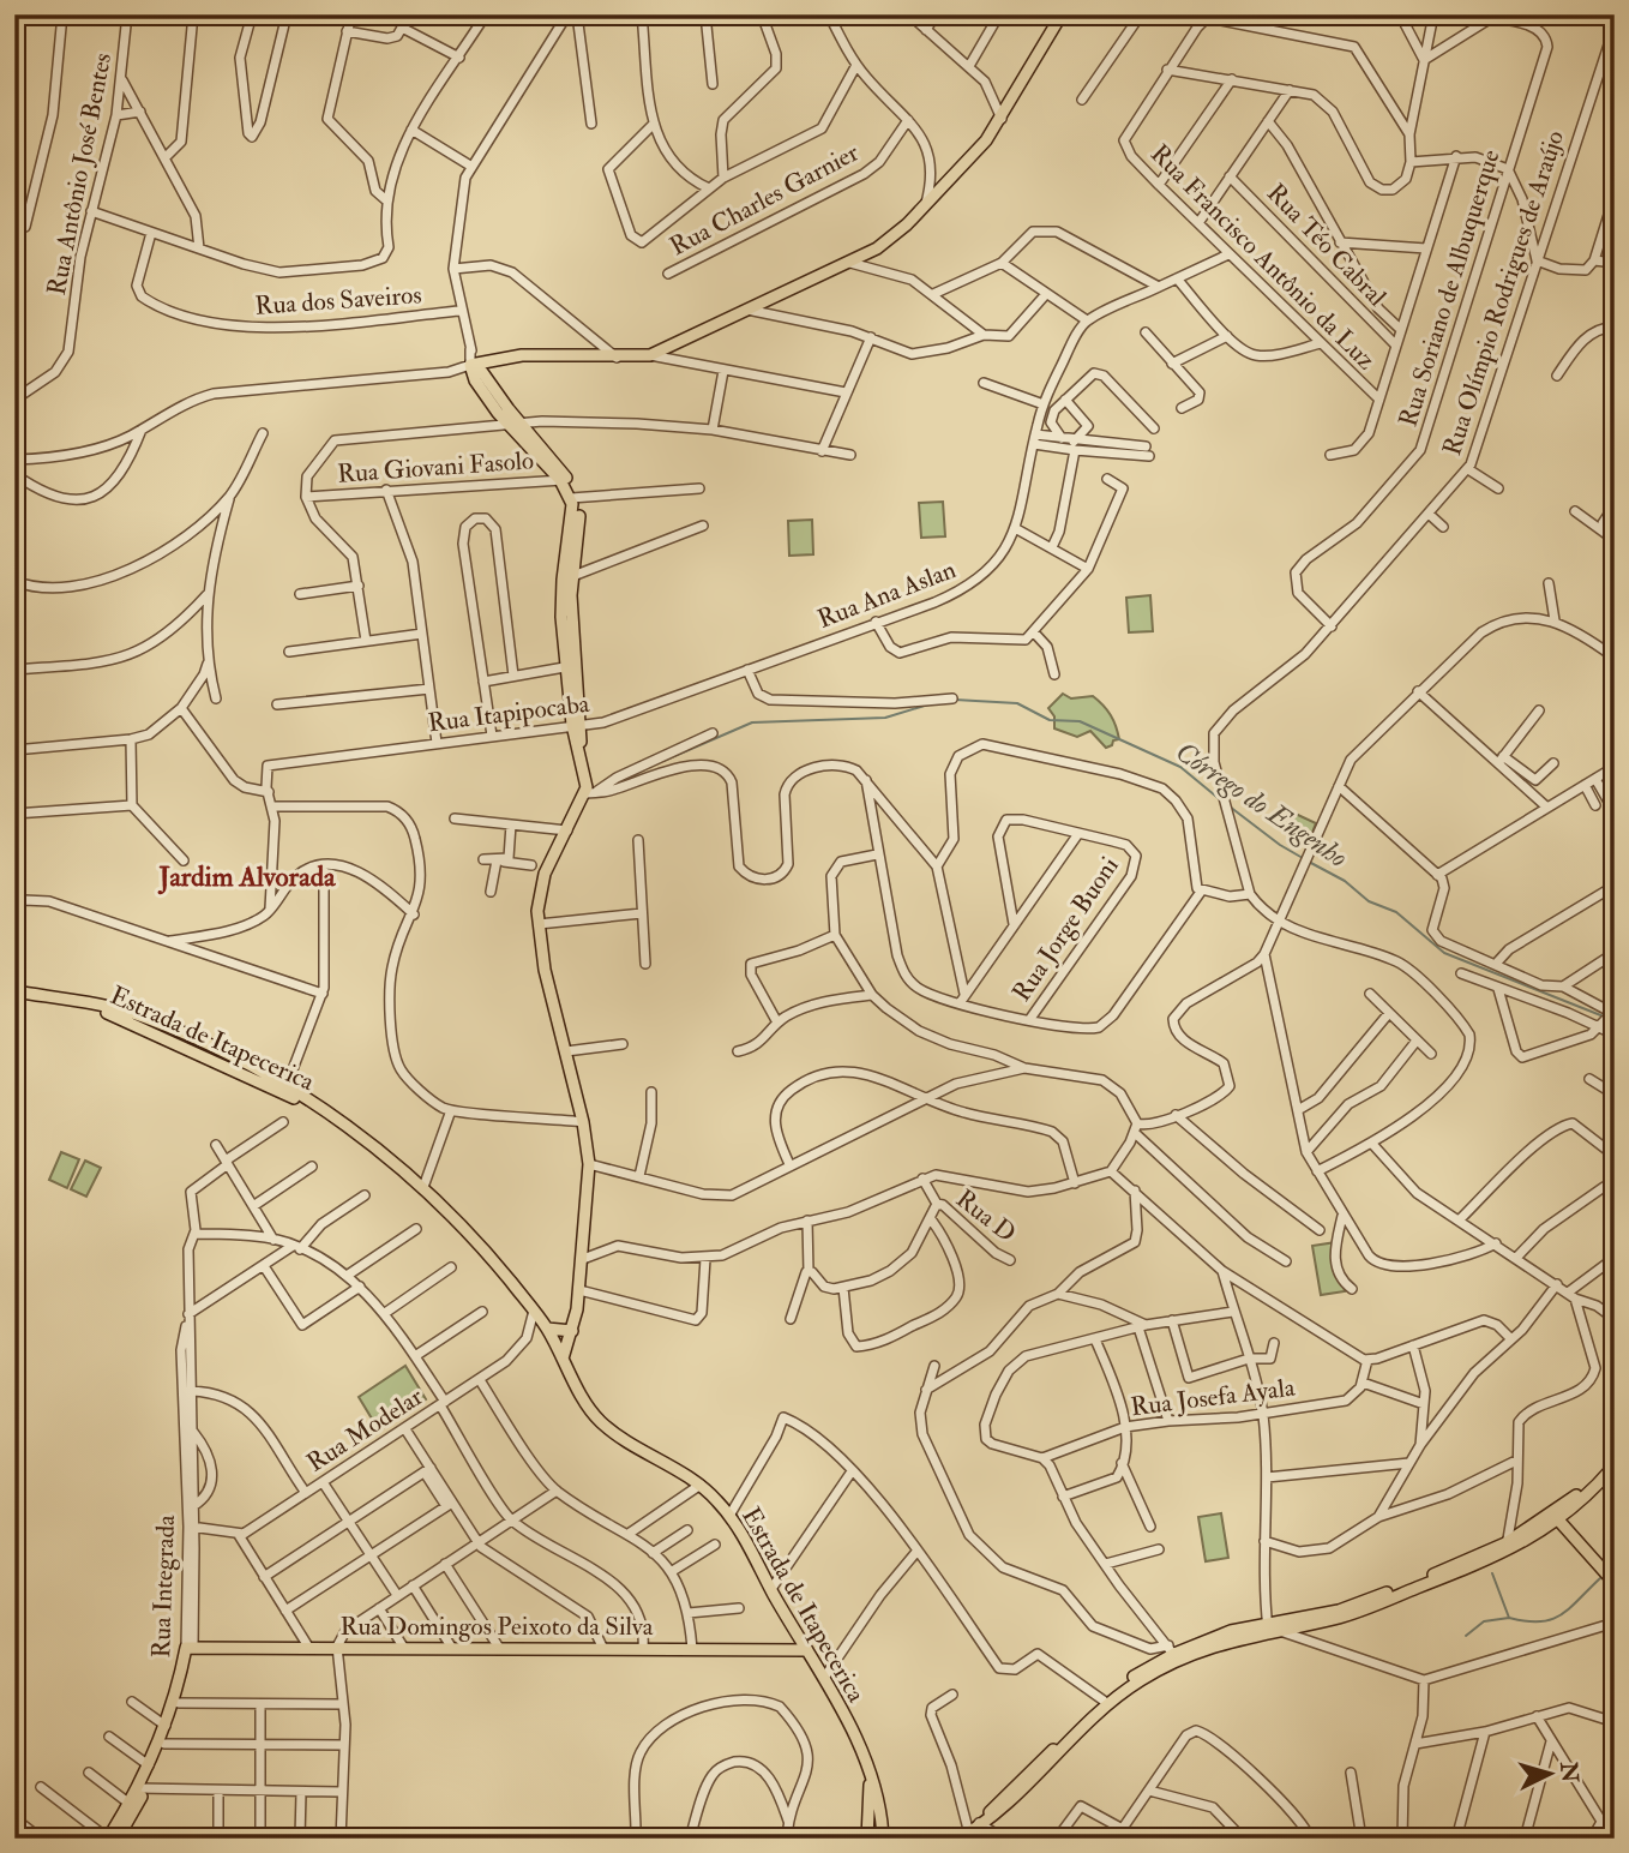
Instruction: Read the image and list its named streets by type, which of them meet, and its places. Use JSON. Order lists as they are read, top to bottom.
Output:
{
  "streets": {
    "main road": ["Estrada de Itapecerica", "Rua Integrada", "Rua Domingos Peixoto da Silva"],
    "street": [
      "Rua Antônio José Bentes",
      "Rua Charles Garnier",
      "Rua Téo Cabral",
      "Rua Francisco Antônio da Luz",
      "Rua Soriano de Albuquerque",
      "Rua Olímpio Rodrigues de Araújo",
      "Rua dos Saveiros",
      "Rua Giovani Fasolo",
      "Rua Ana Aslan",
      "Rua Itapipocaba",
      "Rua Jorge Buoni",
      "Rua D",
      "Rua Josefa Ayala",
      "Rua Modelar"
    ]
  },
  "crossings": [
    ["Rua Soriano de Albuquerque", "Rua Olímpio Rodrigues de Araújo"],
    ["Rua Ana Aslan", "Rua Itapipocaba"],
    ["Estrada de Itapecerica", "Rua Modelar"],
    ["Estrada de Itapecerica", "Rua Domingos Peixoto da Silva"],
    ["Rua Integrada", "Rua Domingos Peixoto da Silva"]
  ],
  "districts": ["Jardim Alvorada"],
  "water": ["Córrego do Engenho"],
  "north": "right"
}
